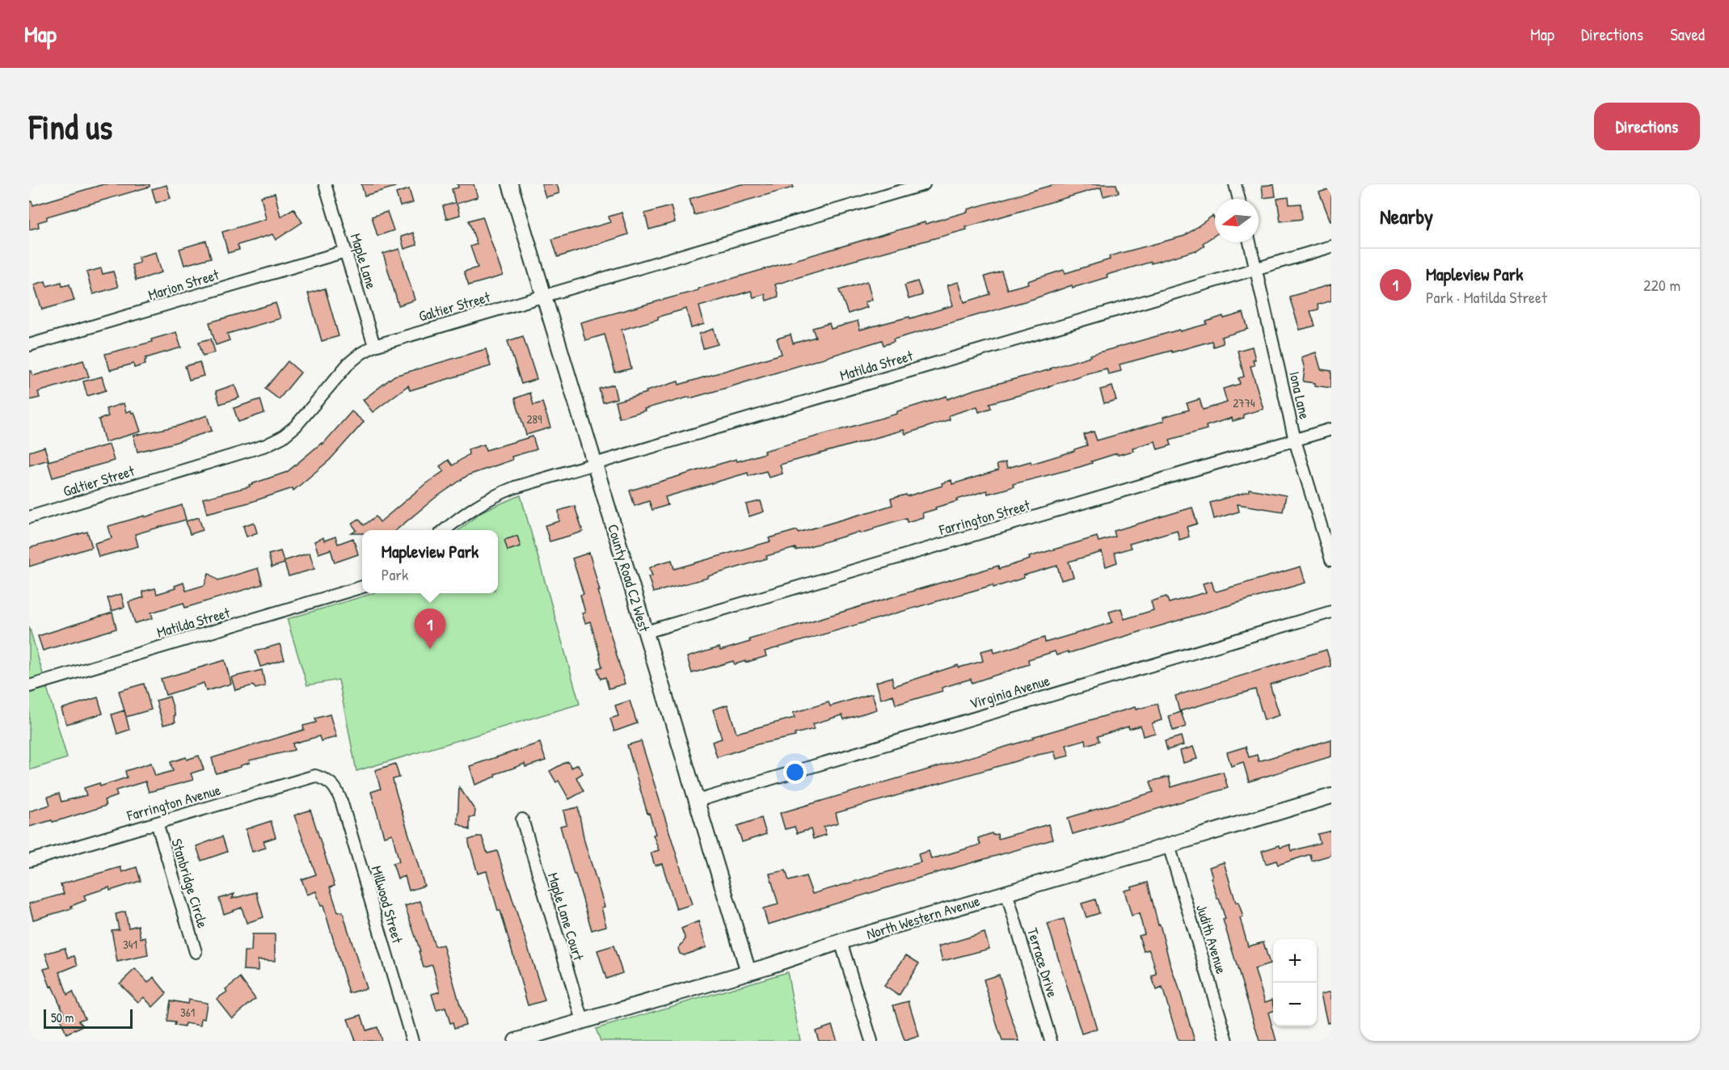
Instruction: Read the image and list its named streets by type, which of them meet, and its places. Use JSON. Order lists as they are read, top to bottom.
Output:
{
  "streets": {
    "street": [
      "Maple Lane",
      "Marion Street",
      "Galtier Street",
      "Matilda Street",
      "Iona Lane",
      "Farrington Street",
      "County Road C2 West",
      "Virginia Avenue",
      "Farrington Avenue",
      "Stanbridge Circle",
      "Millwood Street",
      "Maple Lane Court",
      "North Western Avenue",
      "Judith Avenue",
      "Terrace Drive"
    ]
  },
  "crossings": [
    ["Maple Lane", "Marion Street"],
    ["Maple Lane", "Galtier Street"],
    ["Galtier Street", "County Road C2 West"],
    ["Matilda Street", "Iona Lane"],
    ["Matilda Street", "County Road C2 West"],
    ["Iona Lane", "Farrington Street"],
    ["Farrington Street", "County Road C2 West"],
    ["County Road C2 West", "Virginia Avenue"],
    ["County Road C2 West", "North Western Avenue"],
    ["Farrington Avenue", "Stanbridge Circle"],
    ["Farrington Avenue", "Millwood Street"],
    ["Maple Lane Court", "North Western Avenue"],
    ["North Western Avenue", "Judith Avenue"],
    ["North Western Avenue", "Terrace Drive"]
  ],
  "house_numbers": [
    "2774",
    "289",
    "341",
    "361"
  ],
  "scale_bar": "50 m",
  "north": "left",
  "page": {
    "header": "Map",
    "nav": ["Map", "Directions", "Saved"],
    "buttons": "Directions",
    "title": "Find us",
    "heading": "Nearby",
    "list": [
      {
        "mark": "1",
        "name": "Mapleview Park",
        "note": "Park · Matilda Street",
        "value": "220 m"
      }
    ],
    "popup": ["Mapleview Park", "Park"],
    "pins": "1",
    "map_buttons": ["+", "−"],
    "scale": "50 m"
  }
}
